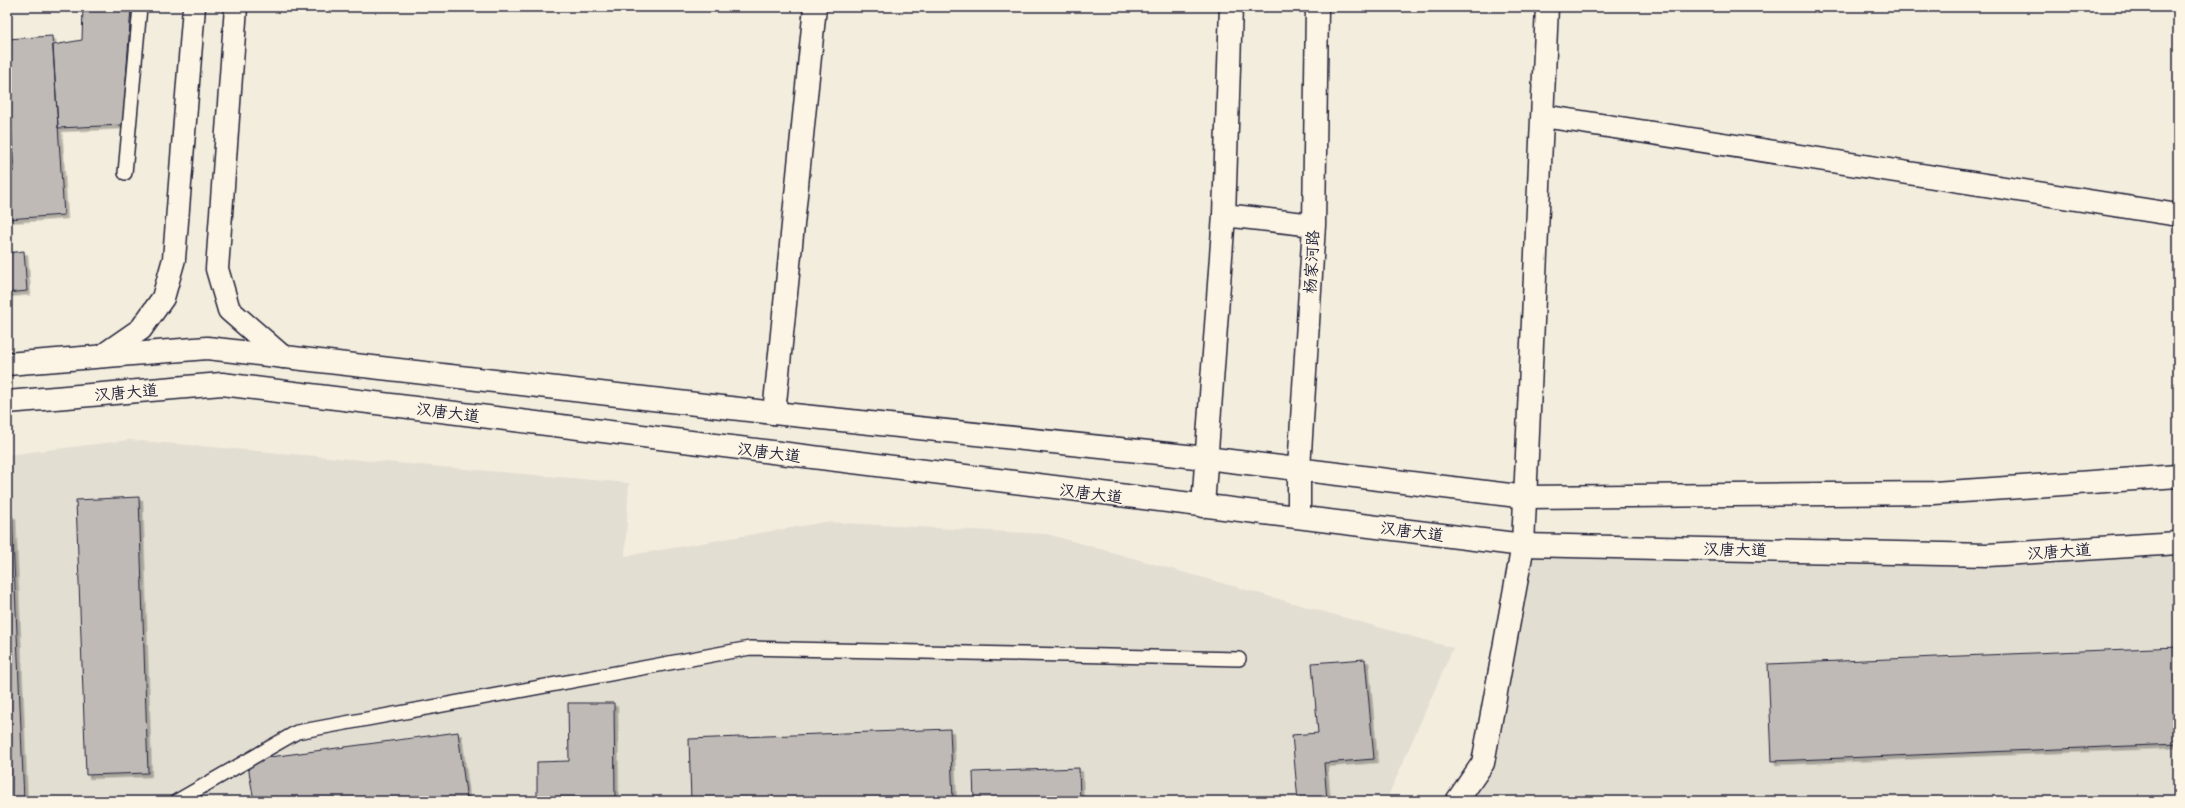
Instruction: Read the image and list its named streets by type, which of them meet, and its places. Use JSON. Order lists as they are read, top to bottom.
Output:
{
  "streets": {
    "main road": ["杨家河路", "汉唐大道"]
  },
  "crossings": [
    ["杨家河路", "汉唐大道"]
  ]
}
